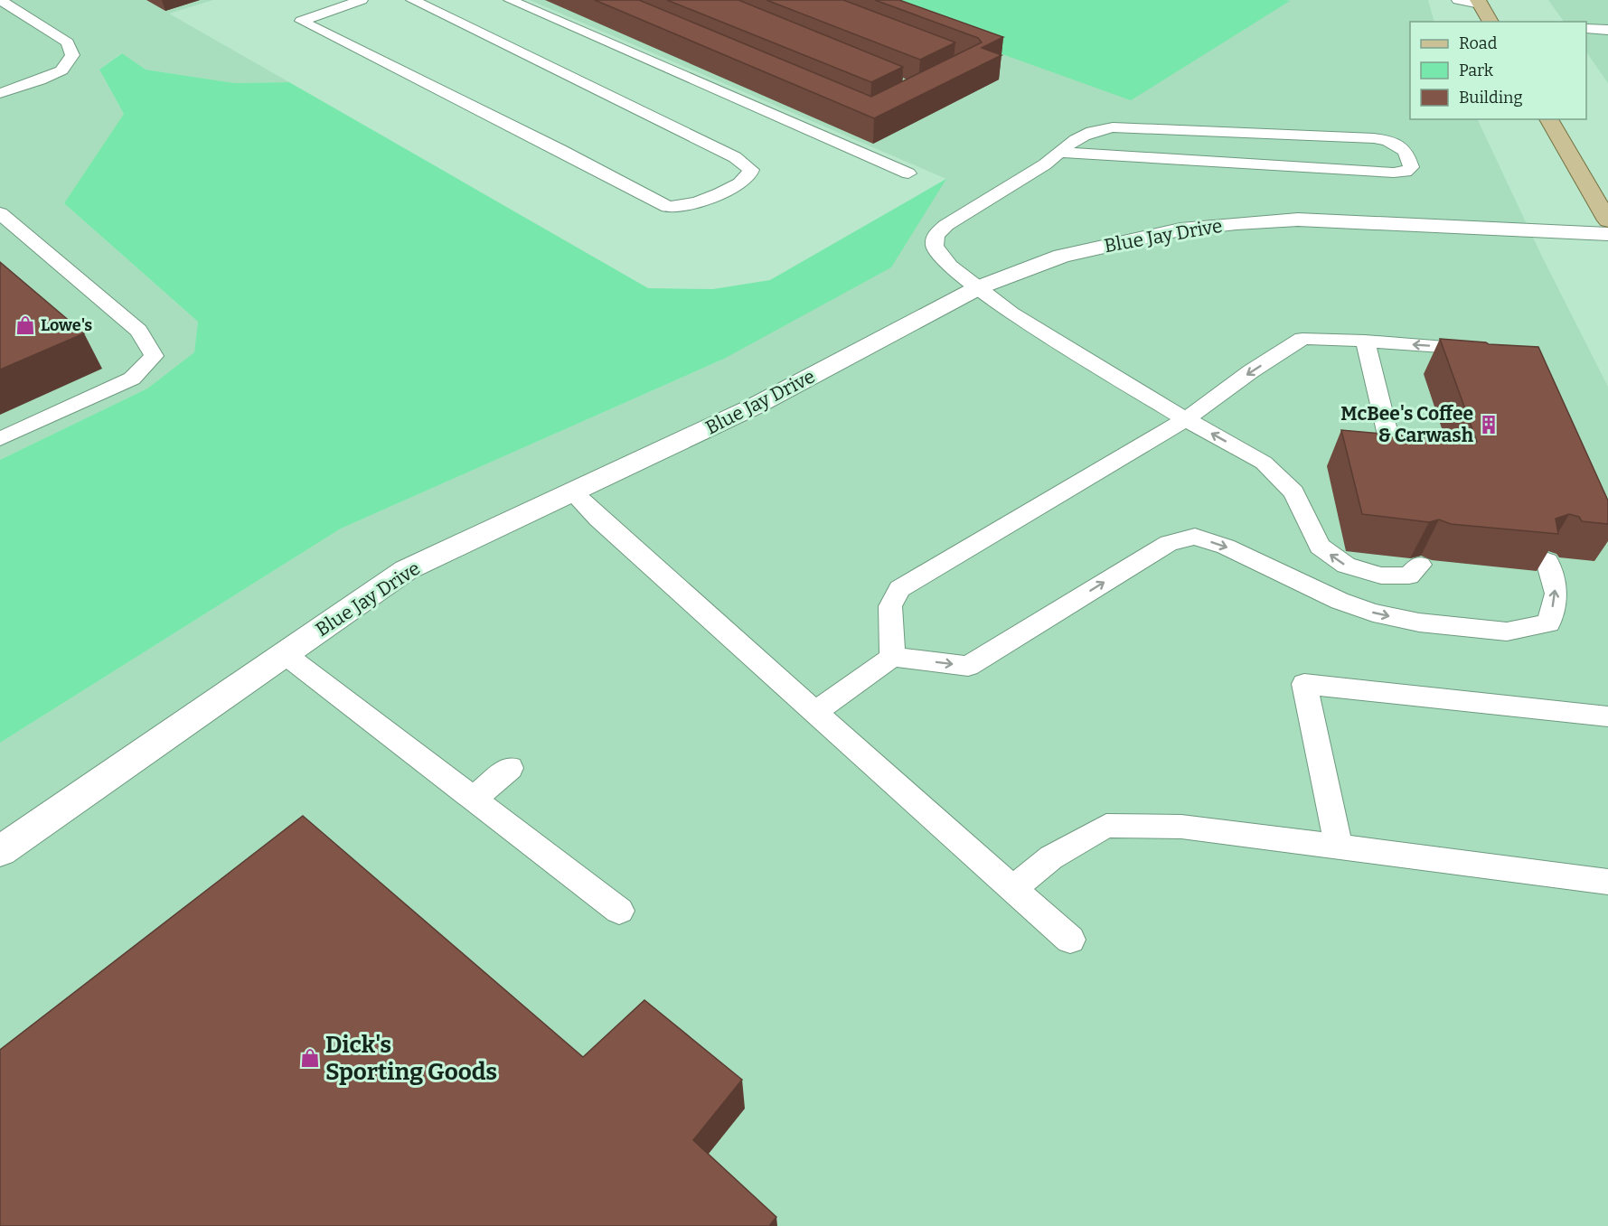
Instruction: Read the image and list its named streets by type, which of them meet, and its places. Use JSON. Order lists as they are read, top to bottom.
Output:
{
  "streets": {
    "street": ["Blue Jay Drive"]
  },
  "places": {
    "shop": ["Lowe's", "Dick's Sporting Goods"],
    "building": ["McBee's Coffee & Carwash"]
  },
  "legend": ["Road", "Park", "Building"]
}
